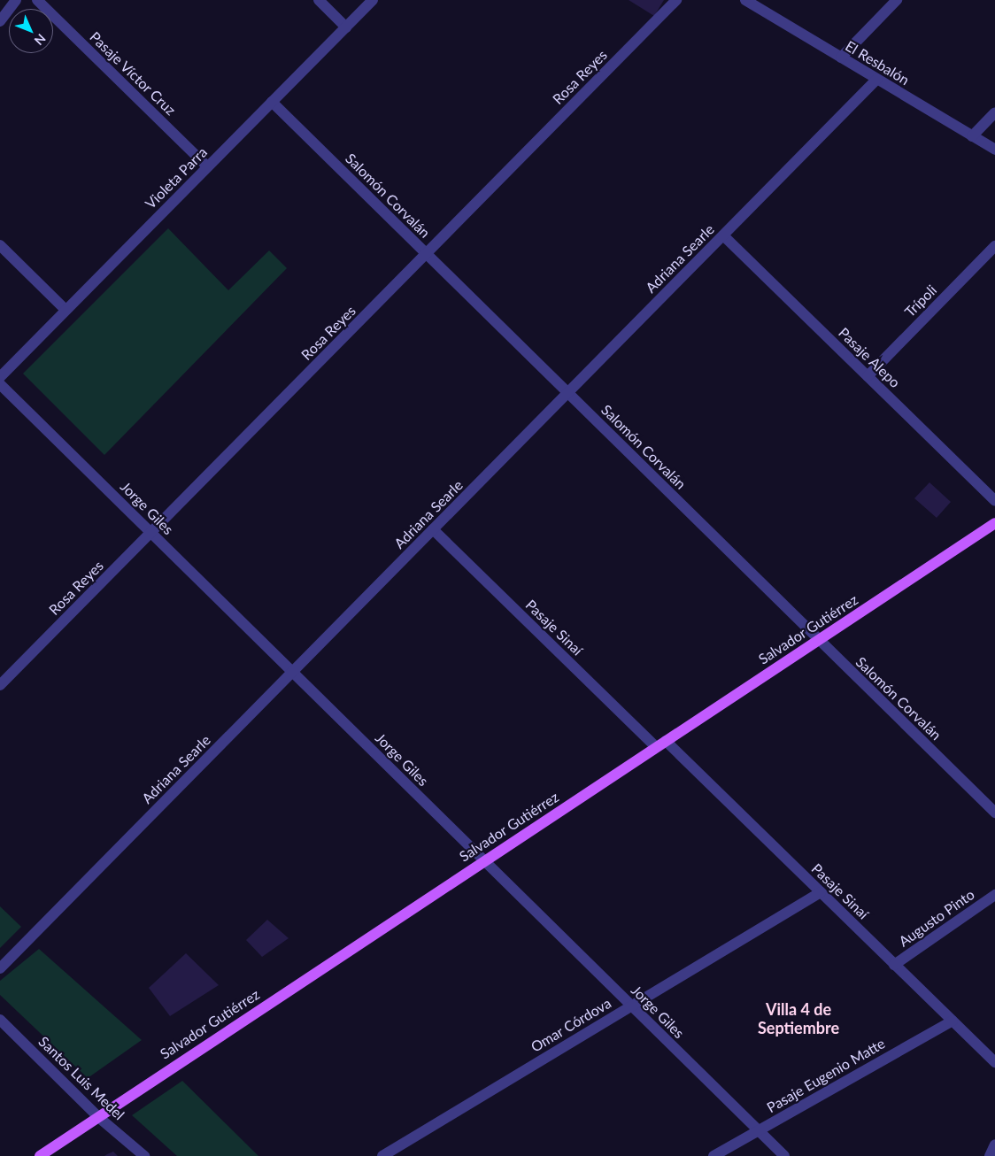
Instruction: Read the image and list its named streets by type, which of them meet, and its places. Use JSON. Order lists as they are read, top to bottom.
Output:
{
  "streets": {
    "main road": ["Salvador Gutiérrez"],
    "street": [
      "El Resbalón",
      "Pasaje Víctor Cruz",
      "Rosa Reyes",
      "Violeta Parra",
      "Salomón Corvalán",
      "Adriana Searle",
      "Trípoli",
      "Pasaje Alepo",
      "Jorge Giles",
      "Pasaje Sinaí",
      "Augusto Pinto",
      "Omar Córdova",
      "Pasaje Eugenio Matte",
      "Santos Luis Medel"
    ]
  },
  "crossings": [
    ["El Resbalón", "Adriana Searle"],
    ["Pasaje Víctor Cruz", "Violeta Parra"],
    ["Rosa Reyes", "Salomón Corvalán"],
    ["Rosa Reyes", "Jorge Giles"],
    ["Violeta Parra", "Salomón Corvalán"],
    ["Salomón Corvalán", "Adriana Searle"],
    ["Salomón Corvalán", "Salvador Gutiérrez"],
    ["Adriana Searle", "Pasaje Alepo"],
    ["Adriana Searle", "Jorge Giles"],
    ["Adriana Searle", "Pasaje Sinaí"],
    ["Trípoli", "Pasaje Alepo"],
    ["Jorge Giles", "Salvador Gutiérrez"],
    ["Jorge Giles", "Omar Córdova"],
    ["Jorge Giles", "Pasaje Eugenio Matte"],
    ["Pasaje Sinaí", "Salvador Gutiérrez"],
    ["Pasaje Sinaí", "Augusto Pinto"],
    ["Pasaje Sinaí", "Omar Córdova"],
    ["Pasaje Sinaí", "Pasaje Eugenio Matte"],
    ["Salvador Gutiérrez", "Santos Luis Medel"]
  ],
  "districts": ["Villa 4 de Septiembre"],
  "north": "bottom right"
}
